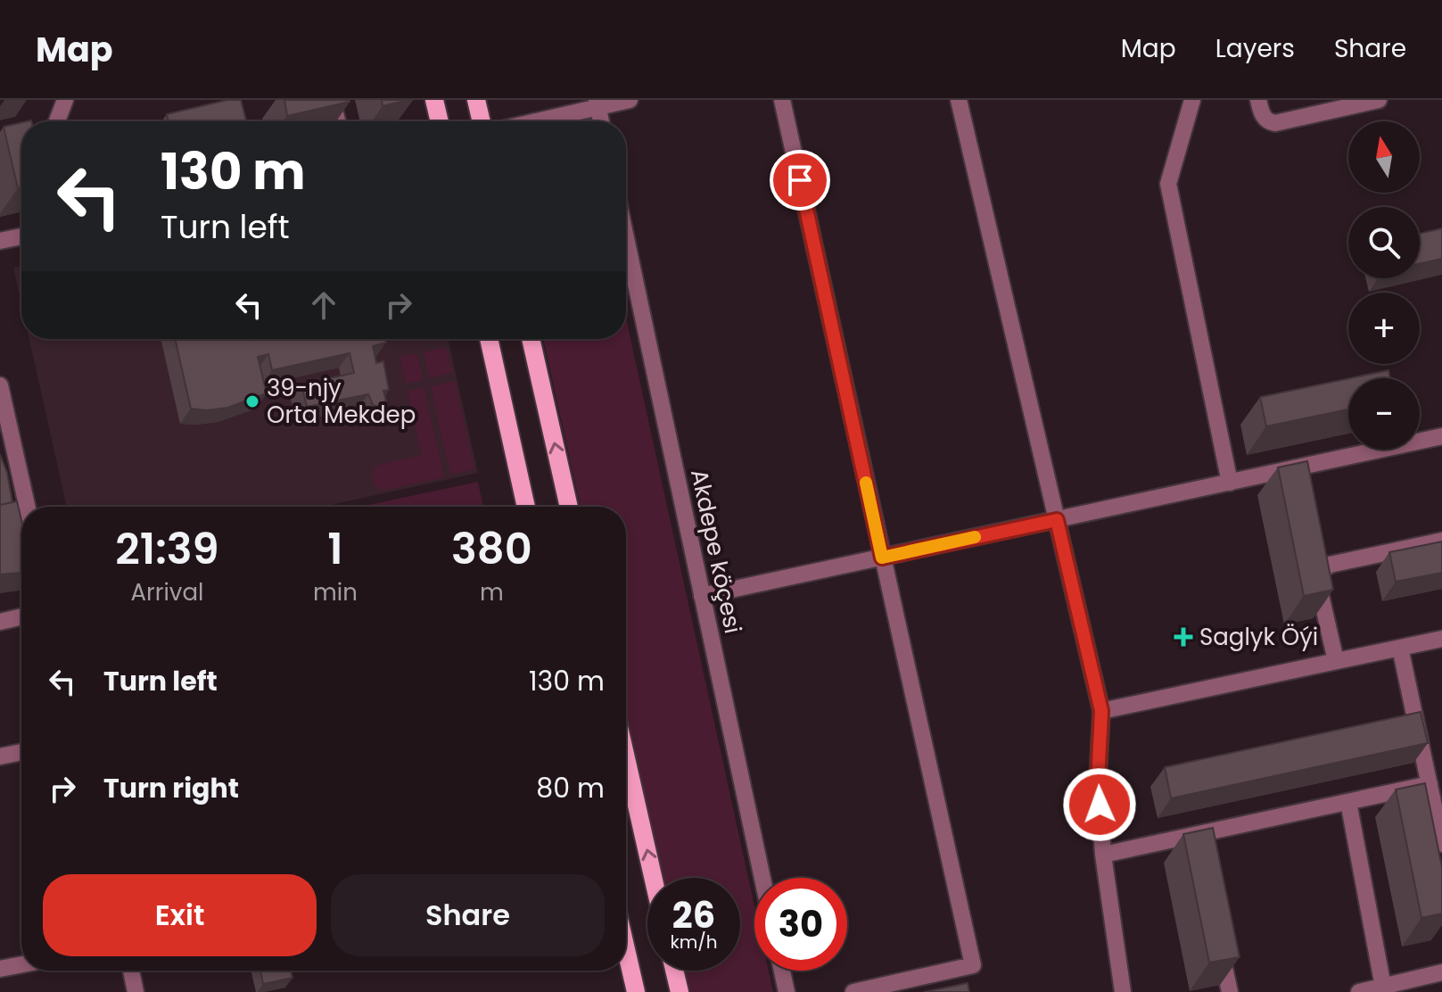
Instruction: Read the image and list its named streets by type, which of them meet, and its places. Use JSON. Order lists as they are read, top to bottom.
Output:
{
  "streets": {
    "street": ["Akdepe köçesi"]
  },
  "places": {
    "other": ["39-njy Orta Mekdep"],
    "health": ["Saglyk Öýi"]
  },
  "north": "top",
  "page": {
    "header": "Map",
    "nav": ["Map", "Layers", "Share"],
    "map_buttons": ["+", "−"],
    "turn": ["130 m", "Turn left"],
    "eta": [
      "21:39",
      "Arrival",
      "1",
      "min",
      "380",
      "m"
    ],
    "list": [
      {
        "name": "Turn left",
        "value": "130 m"
      },
      {
        "name": "Turn right",
        "value": "80 m"
      }
    ],
    "buttons": ["Exit", "Share"],
    "speed": "26 km/h",
    "limit": "30"
  }
}
